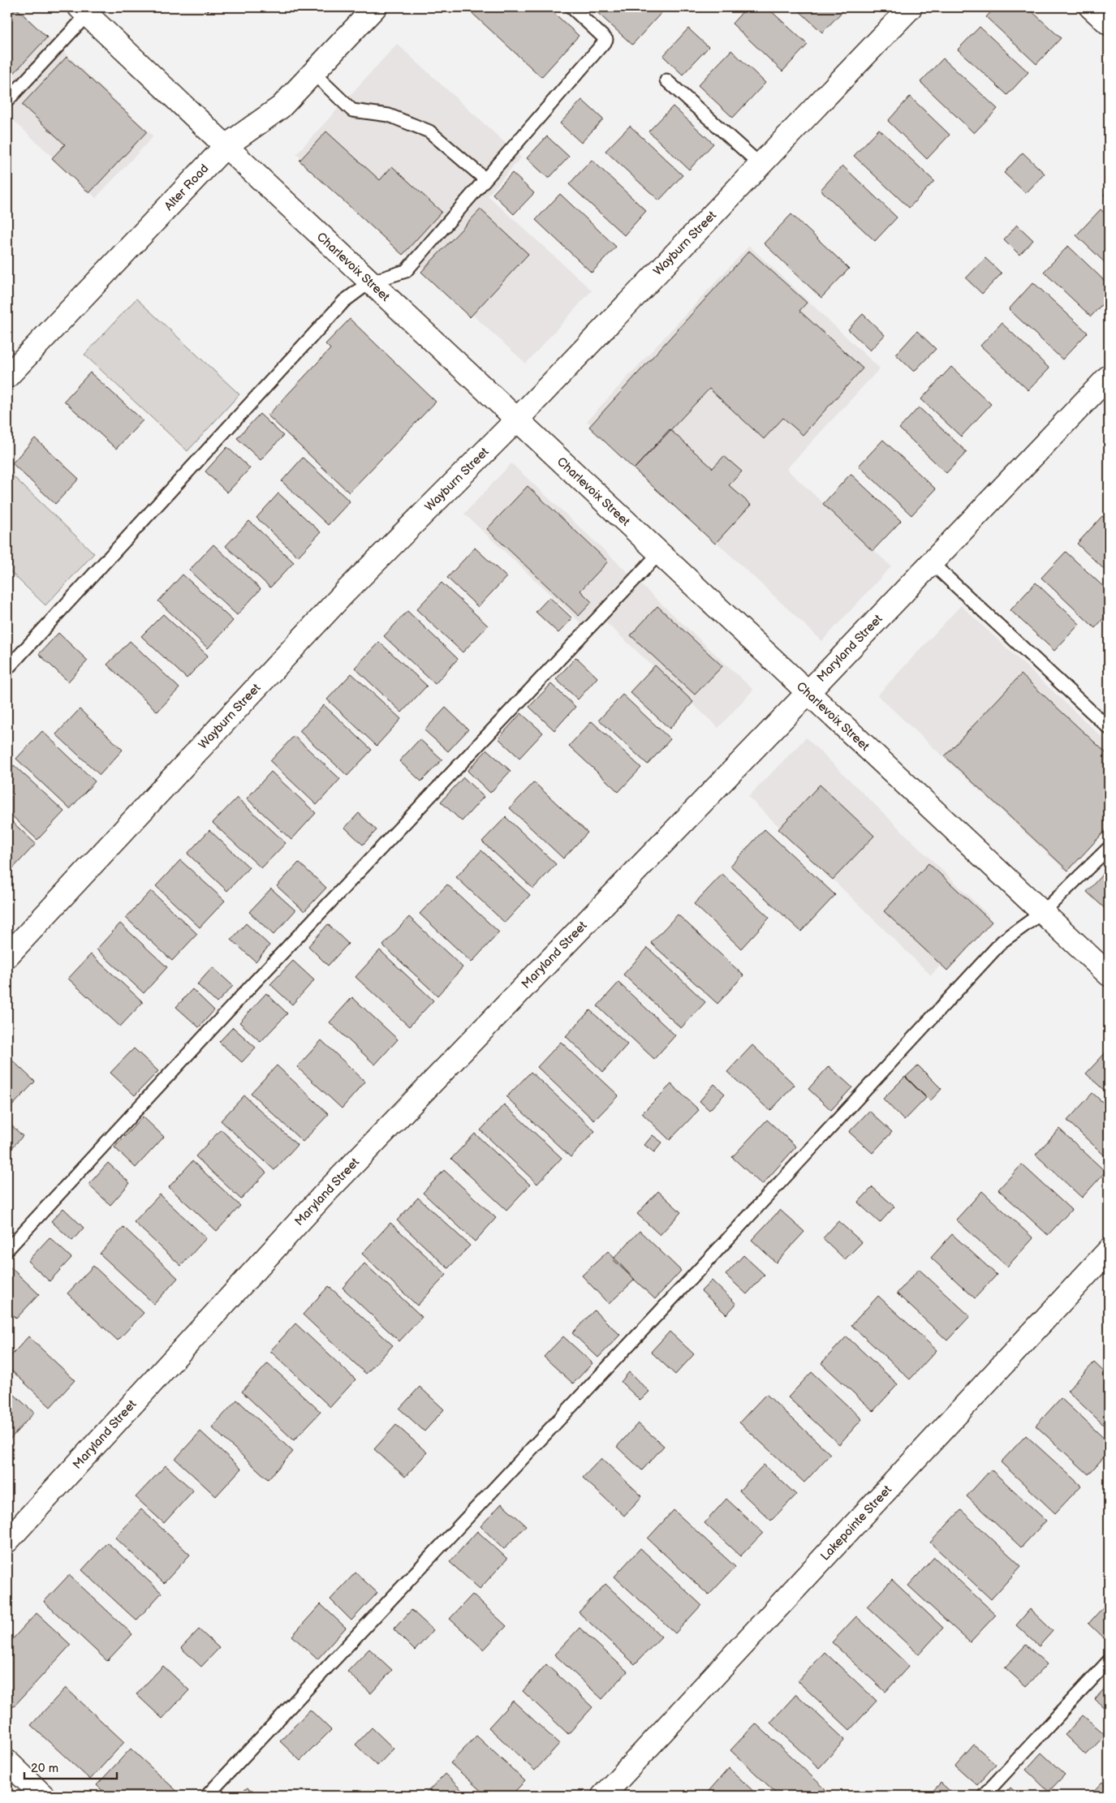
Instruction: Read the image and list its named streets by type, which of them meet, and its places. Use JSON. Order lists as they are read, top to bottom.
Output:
{
  "streets": {
    "street": [
      "Alter Road",
      "Wayburn Street",
      "Charlevoix Street",
      "Maryland Street",
      "Lakepointe Street"
    ]
  },
  "crossings": [
    ["Alter Road", "Charlevoix Street"],
    ["Wayburn Street", "Charlevoix Street"],
    ["Charlevoix Street", "Maryland Street"]
  ],
  "scale_bar": "20 m"
}
